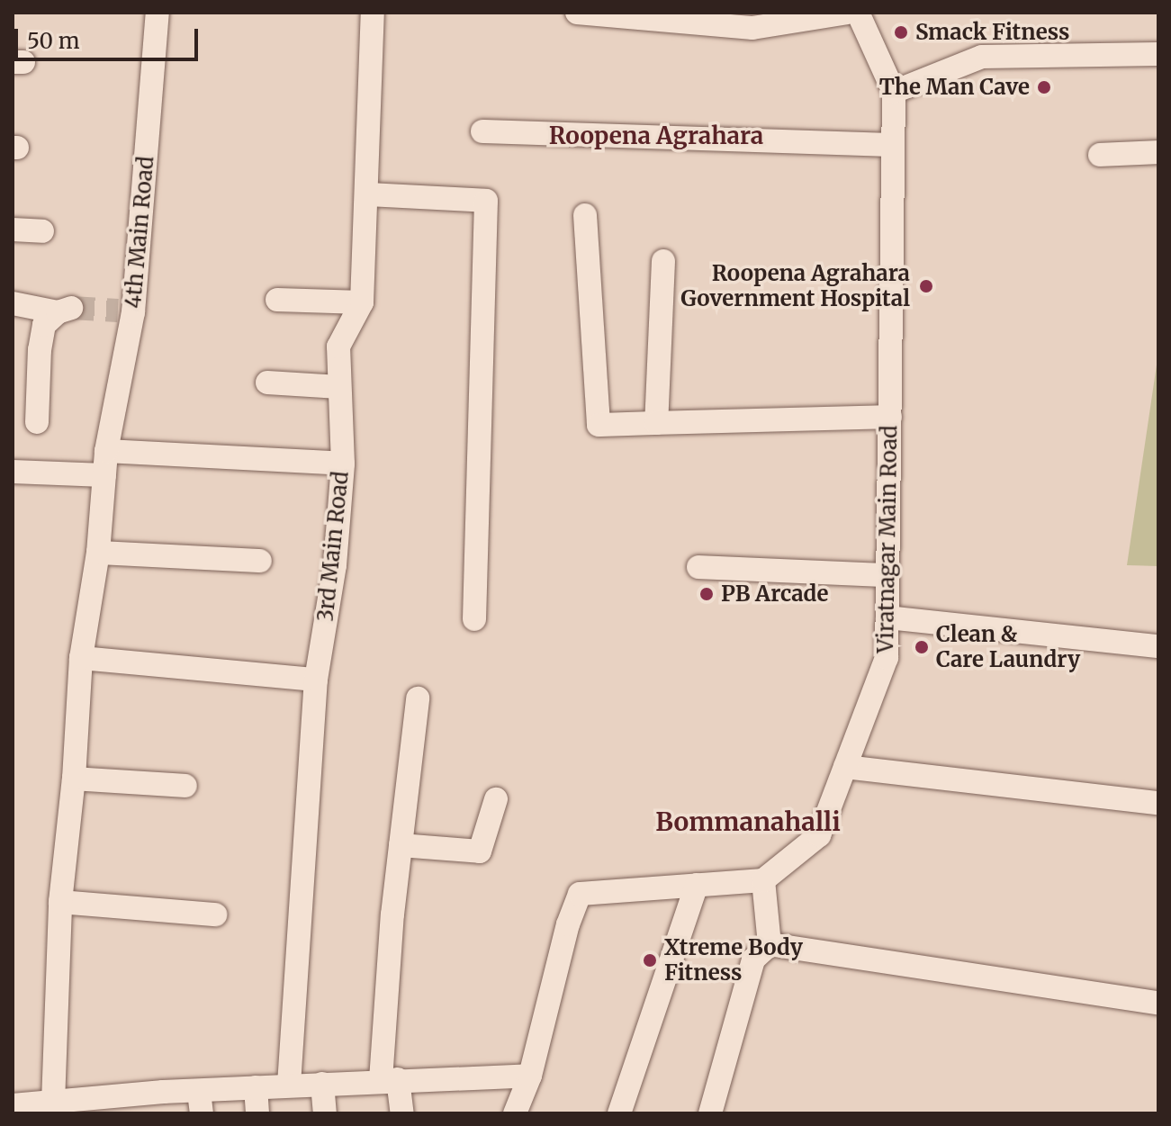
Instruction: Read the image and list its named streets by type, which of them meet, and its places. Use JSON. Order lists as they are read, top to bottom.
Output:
{
  "streets": {
    "street": ["4th Main Road", "Viratnagar Main Road", "3rd Main Road"]
  },
  "districts": ["Roopena Agrahara", "Bommanahalli"],
  "places": [
    "Smack Fitness",
    "The Man Cave",
    "Roopena Agrahara Government Hospital",
    "PB Arcade",
    "Clean & Care Laundry",
    "Xtreme Body Fitness"
  ],
  "scale_bar": "50 m"
}
